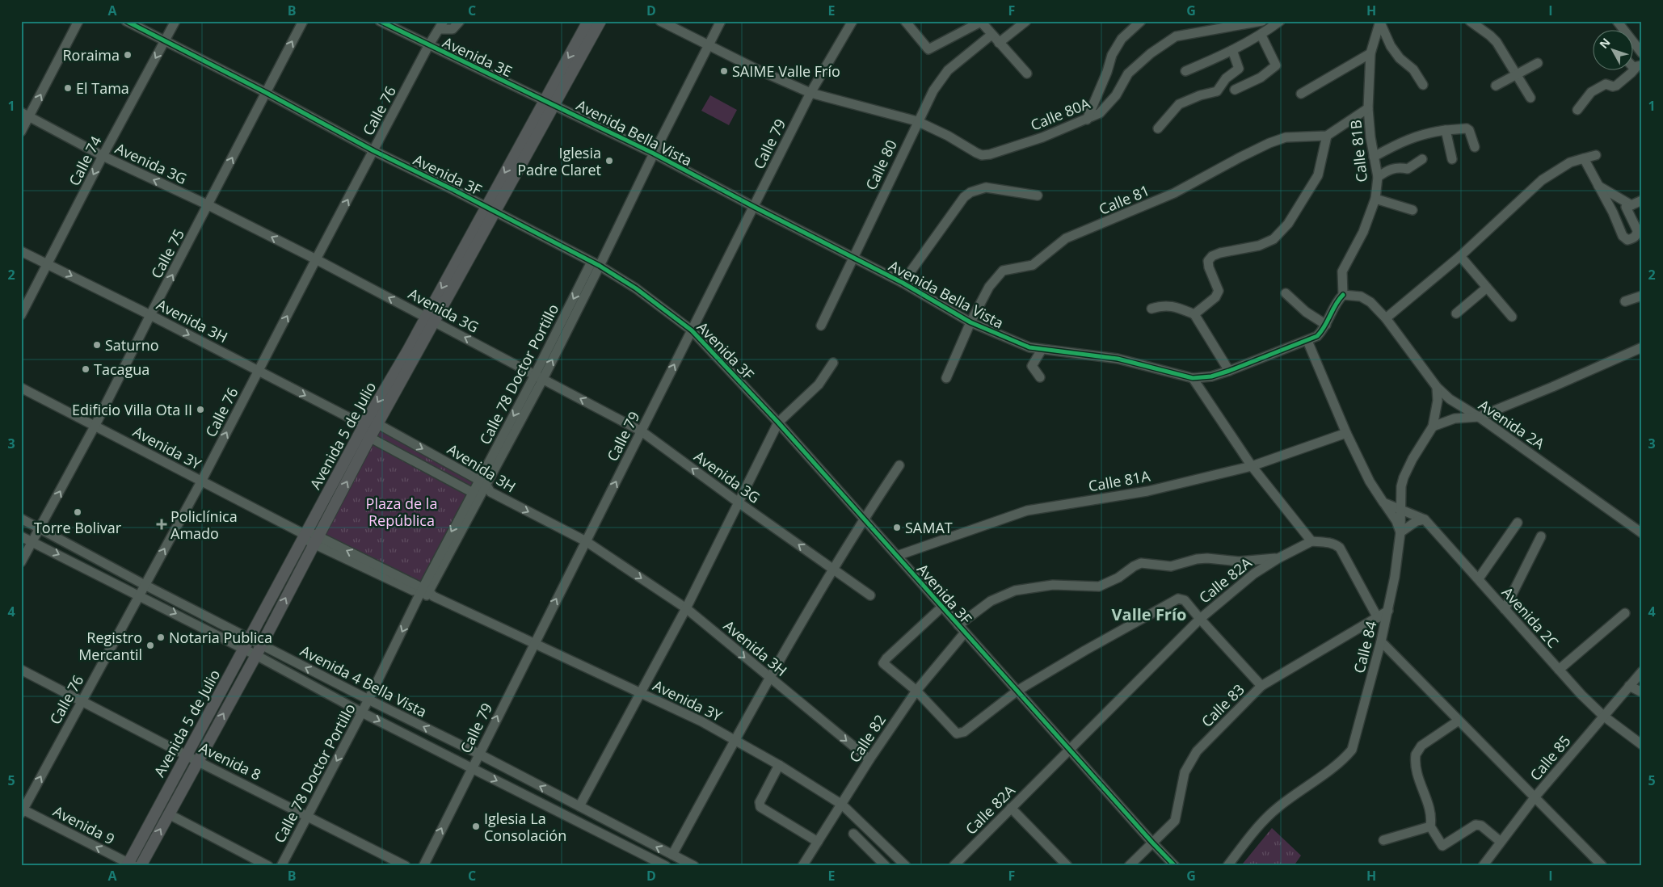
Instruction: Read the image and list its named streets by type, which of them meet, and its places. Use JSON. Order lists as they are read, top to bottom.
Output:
{
  "streets": {
    "main road": ["Avenida 5 de Julio"],
    "street": [
      "Avenida 3E",
      "Calle 76",
      "Calle 80A",
      "Avenida Bella Vista",
      "Calle 79",
      "Calle 81B",
      "Calle 74",
      "Avenida 3G",
      "Calle 80",
      "Avenida 3F",
      "Calle 81",
      "Calle 75",
      "Avenida 3H",
      "Calle 78 Doctor Portillo",
      "Avenida 2A",
      "Avenida 3Y",
      "Calle 81A",
      "Calle 82A",
      "Avenida 2C",
      "Calle 84",
      "Avenida 4 Bella Vista",
      "Calle 83",
      "Calle 82",
      "Calle 85",
      "Avenida 8",
      "Avenida 9"
    ]
  },
  "crossings": [
    ["Avenida 3E", "Calle 76"],
    ["Avenida 3E", "Avenida Bella Vista"],
    ["Avenida 3E", "Avenida 5 de Julio"],
    ["Calle 76", "Avenida 3G"],
    ["Calle 76", "Avenida 3F"],
    ["Calle 76", "Avenida 3H"],
    ["Calle 76", "Avenida 3Y"],
    ["Calle 76", "Avenida 4 Bella Vista"],
    ["Calle 76", "Avenida 8"],
    ["Calle 76", "Avenida 9"],
    ["Calle 80A", "Calle 79"],
    ["Calle 80A", "Calle 80"],
    ["Calle 80A", "Calle 78 Doctor Portillo"],
    ["Avenida Bella Vista", "Calle 79"],
    ["Avenida Bella Vista", "Calle 81B"],
    ["Avenida Bella Vista", "Calle 80"],
    ["Avenida Bella Vista", "Calle 81"],
    ["Avenida Bella Vista", "Calle 78 Doctor Portillo"],
    ["Avenida Bella Vista", "Avenida 2A"],
    ["Avenida Bella Vista", "Avenida 5 de Julio"],
    ["Calle 79", "Avenida 3G"],
    ["Calle 79", "Avenida 3F"],
    ["Calle 79", "Avenida 3H"],
    ["Calle 79", "Avenida 3Y"],
    ["Calle 79", "Avenida 4 Bella Vista"],
    ["Calle 81B", "Calle 81"],
    ["Calle 81B", "Avenida 2A"],
    ["Calle 74", "Avenida 3G"],
    ["Calle 74", "Avenida 3F"],
    ["Calle 74", "Avenida 3H"],
    ["Avenida 3G", "Calle 75"],
    ["Avenida 3G", "Calle 78 Doctor Portillo"],
    ["Avenida 3G", "Avenida 5 de Julio"],
    ["Avenida 3F", "Calle 75"],
    ["Avenida 3F", "Calle 78 Doctor Portillo"],
    ["Avenida 3F", "Avenida 5 de Julio"],
    ["Avenida 3F", "Calle 81A"],
    ["Avenida 3F", "Calle 82A"],
    ["Avenida 3F", "Calle 83"],
    ["Avenida 3F", "Calle 82"],
    ["Calle 75", "Avenida 3H"],
    ["Calle 75", "Avenida 3Y"],
    ["Calle 75", "Avenida 4 Bella Vista"],
    ["Avenida 3H", "Calle 78 Doctor Portillo"],
    ["Avenida 3H", "Avenida 5 de Julio"],
    ["Avenida 3H", "Calle 82"],
    ["Calle 78 Doctor Portillo", "Avenida 3Y"],
    ["Calle 78 Doctor Portillo", "Avenida 4 Bella Vista"],
    ["Calle 78 Doctor Portillo", "Avenida 8"],
    ["Avenida 2A", "Calle 84"],
    ["Avenida 5 de Julio", "Avenida 3Y"],
    ["Avenida 5 de Julio", "Avenida 4 Bella Vista"],
    ["Avenida 5 de Julio", "Avenida 8"],
    ["Avenida 5 de Julio", "Avenida 9"],
    ["Avenida 3Y", "Calle 82"],
    ["Avenida 2C", "Calle 84"],
    ["Avenida 2C", "Calle 85"],
    ["Calle 84", "Calle 83"]
  ],
  "one_way": [
    "Calle 76",
    "Calle 79",
    "Calle 74",
    "Avenida 3G",
    "Calle 75",
    "Avenida 3H",
    "Avenida 9"
  ],
  "districts": ["Valle Frío"],
  "parks": ["Plaza de la República"],
  "places": {
    "other": [
      "Roraima",
      "SAIME Valle Frío",
      "El Tama",
      "Iglesia Padre Claret",
      "Saturno",
      "Tacagua",
      "Edificio Villa Ota II",
      "Torre Bolivar",
      "SAMAT",
      "Notaria Publica",
      "Registro Mercantil",
      "Iglesia La Consolación"
    ],
    "health": ["Policlínica Amado"]
  },
  "north": "top left",
  "grid": {
    "columns": [
      "A",
      "B",
      "C",
      "D",
      "E",
      "F",
      "G",
      "H",
      "I"
    ],
    "rows": [
      "1",
      "2",
      "3",
      "4",
      "5"
    ]
  }
}
